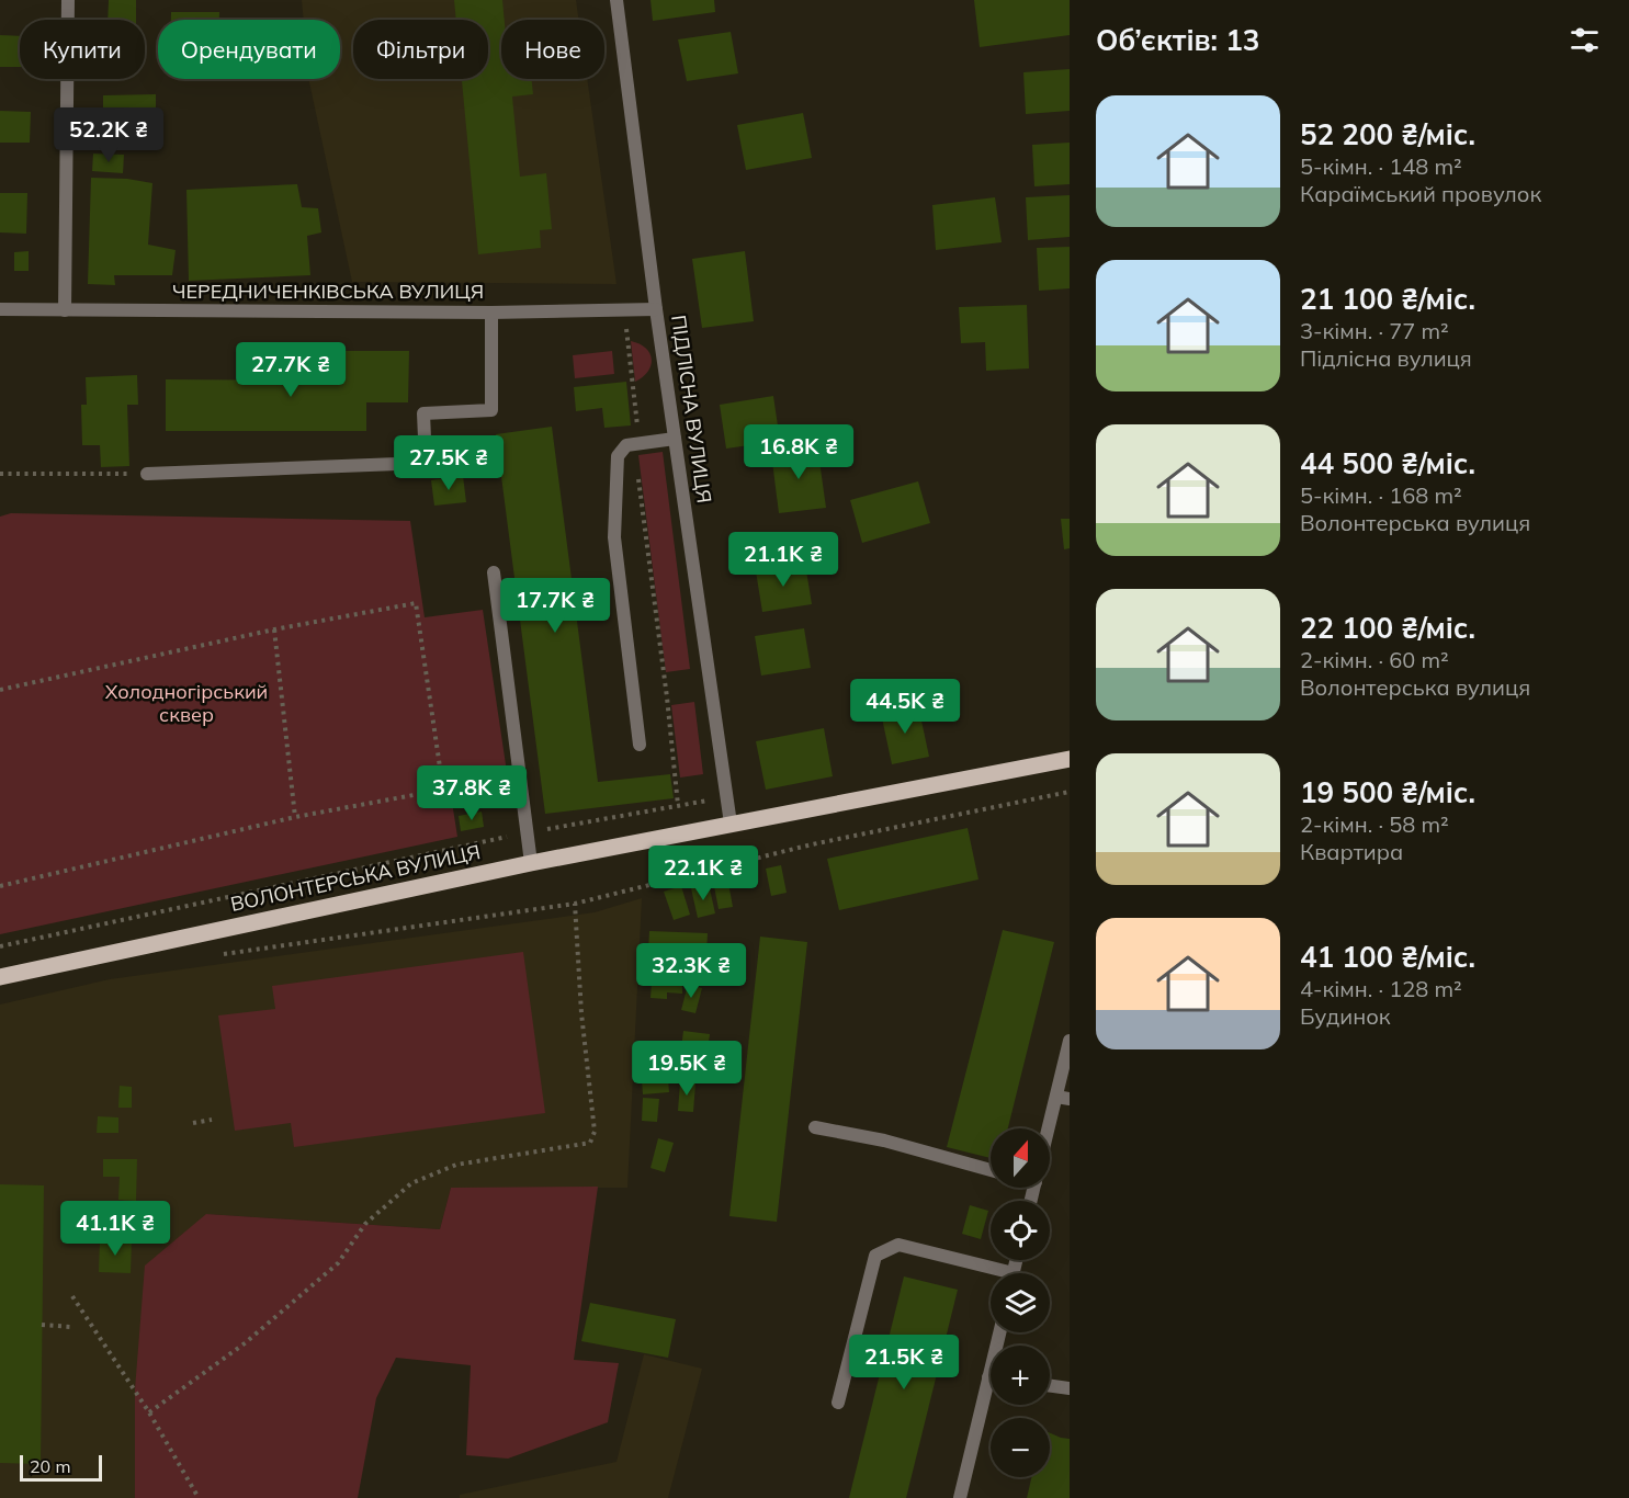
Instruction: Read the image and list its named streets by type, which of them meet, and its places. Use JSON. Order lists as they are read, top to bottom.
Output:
{
  "streets": {
    "main road": ["ВОЛОНТЕРСЬКА ВУЛИЦЯ"],
    "street": ["ЧЕРЕДНИЧЕНКІВСЬКА ВУЛИЦЯ", "ПІДЛІСНА ВУЛИЦЯ"]
  },
  "crossings": [
    ["ЧЕРЕДНИЧЕНКІВСЬКА ВУЛИЦЯ", "ПІДЛІСНА ВУЛИЦЯ"],
    ["ПІДЛІСНА ВУЛИЦЯ", "ВОЛОНТЕРСЬКА ВУЛИЦЯ"]
  ],
  "parks": ["Холодногірський сквер"],
  "scale_bar": "20 m",
  "north": "top",
  "page": {
    "heading": "Об’єктів: 13",
    "chip": [
      "Купити",
      "Орендувати",
      "Фільтри",
      "Нове"
    ],
    "list": [
      {
        "name": "52 200 ₴/міс.",
        "note": "5-кімн. · 148 m² · Караїмський провулок"
      },
      {
        "name": "21 100 ₴/міс.",
        "note": "3-кімн. · 77 m² · Підлісна вулиця"
      },
      {
        "name": "44 500 ₴/міс.",
        "note": "5-кімн. · 168 m² · Волонтерська вулиця"
      },
      {
        "name": "22 100 ₴/міс.",
        "note": "2-кімн. · 60 m² · Волонтерська вулиця"
      },
      {
        "name": "19 500 ₴/міс.",
        "note": "2-кімн. · 58 m² · Квартира"
      },
      {
        "name": "41 100 ₴/міс.",
        "note": "4-кімн. · 128 m² · Будинок"
      }
    ],
    "price": [
      "52.2K ₴",
      "27.7K ₴",
      "16.8K ₴",
      "27.5K ₴",
      "21.1K ₴",
      "17.7K ₴",
      "44.5K ₴",
      "37.8K ₴",
      "22.1K ₴",
      "32.3K ₴",
      "19.5K ₴",
      "41.1K ₴",
      "21.5K ₴"
    ],
    "map_buttons": ["+", "−"],
    "scale": "20 m"
  }
}
